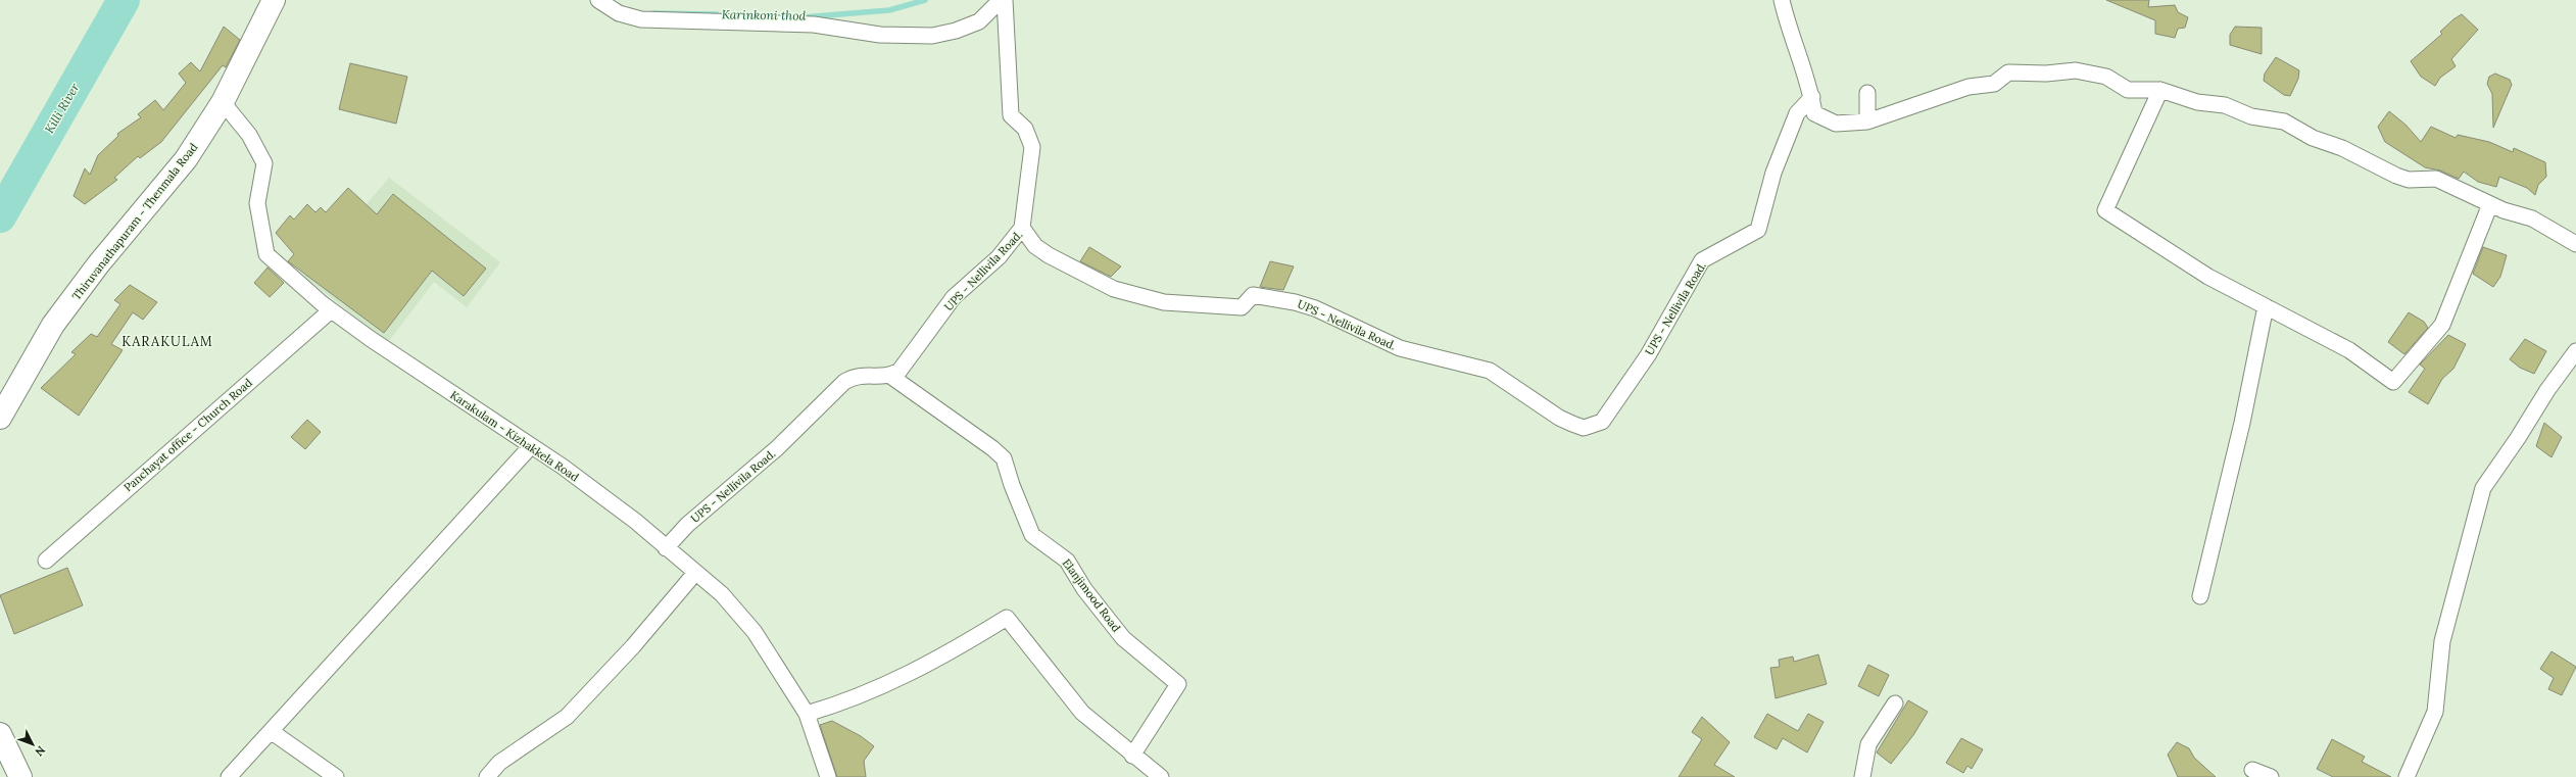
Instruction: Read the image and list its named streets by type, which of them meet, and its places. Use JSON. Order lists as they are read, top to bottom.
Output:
{
  "streets": {
    "main road": ["Thiruvanathapuram - Thenmala Road"],
    "street": [
      "UPS - Nellivila Road.",
      "Panchayat office - Church Road",
      "Karakulam - Kizhakkela Road",
      "Elanjimood Road"
    ]
  },
  "crossings": [
    ["Thiruvanathapuram - Thenmala Road", "Karakulam - Kizhakkela Road"],
    ["UPS - Nellivila Road.", "Karakulam - Kizhakkela Road"],
    ["UPS - Nellivila Road.", "Elanjimood Road"],
    ["Panchayat office - Church Road", "Karakulam - Kizhakkela Road"]
  ],
  "districts": ["KARAKULAM"],
  "water": ["Karinkoni thod", "Killi River"],
  "north": "bottom right"
}
